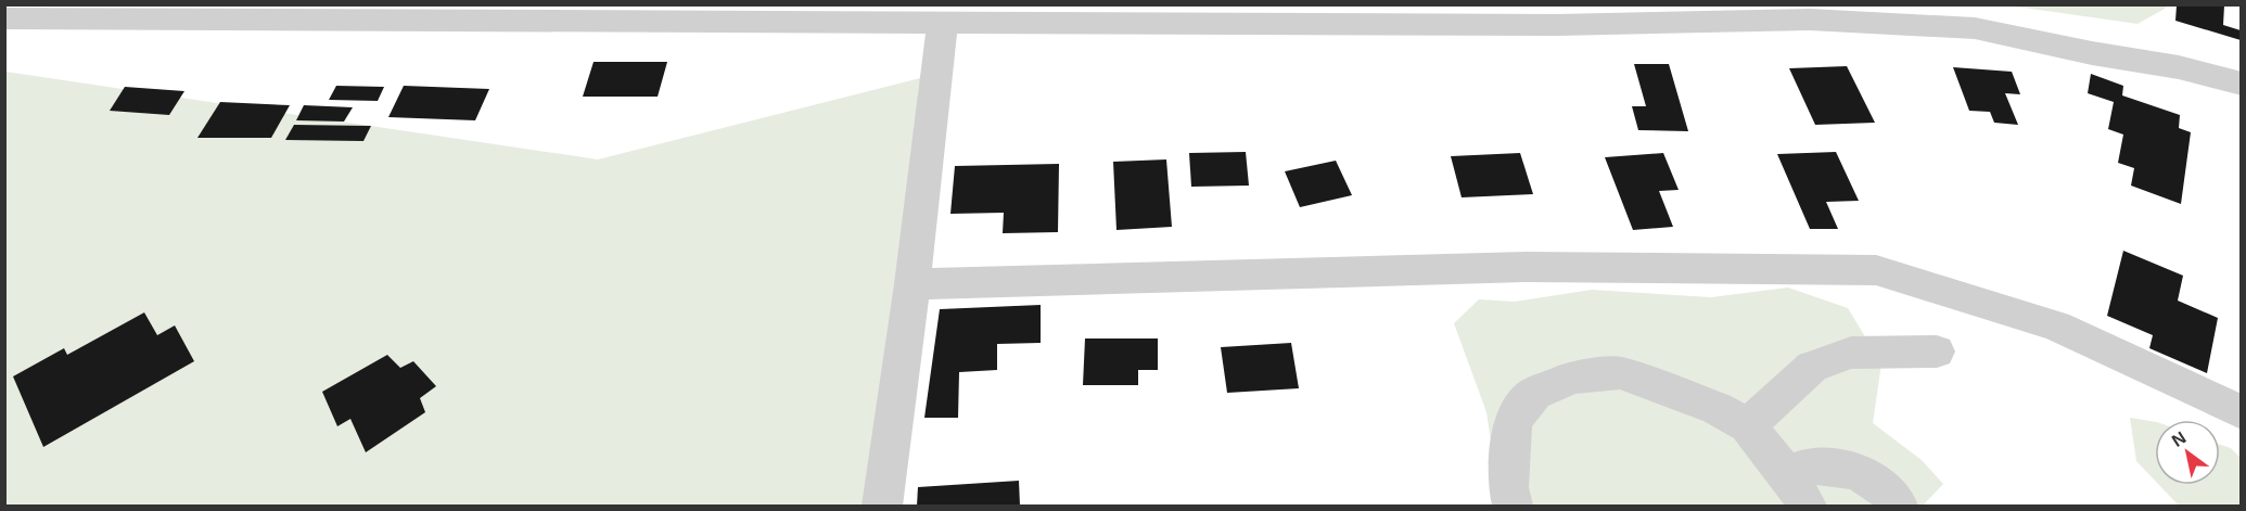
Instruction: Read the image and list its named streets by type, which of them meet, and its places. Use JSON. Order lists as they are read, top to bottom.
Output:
{
  "north": "top left"
}
